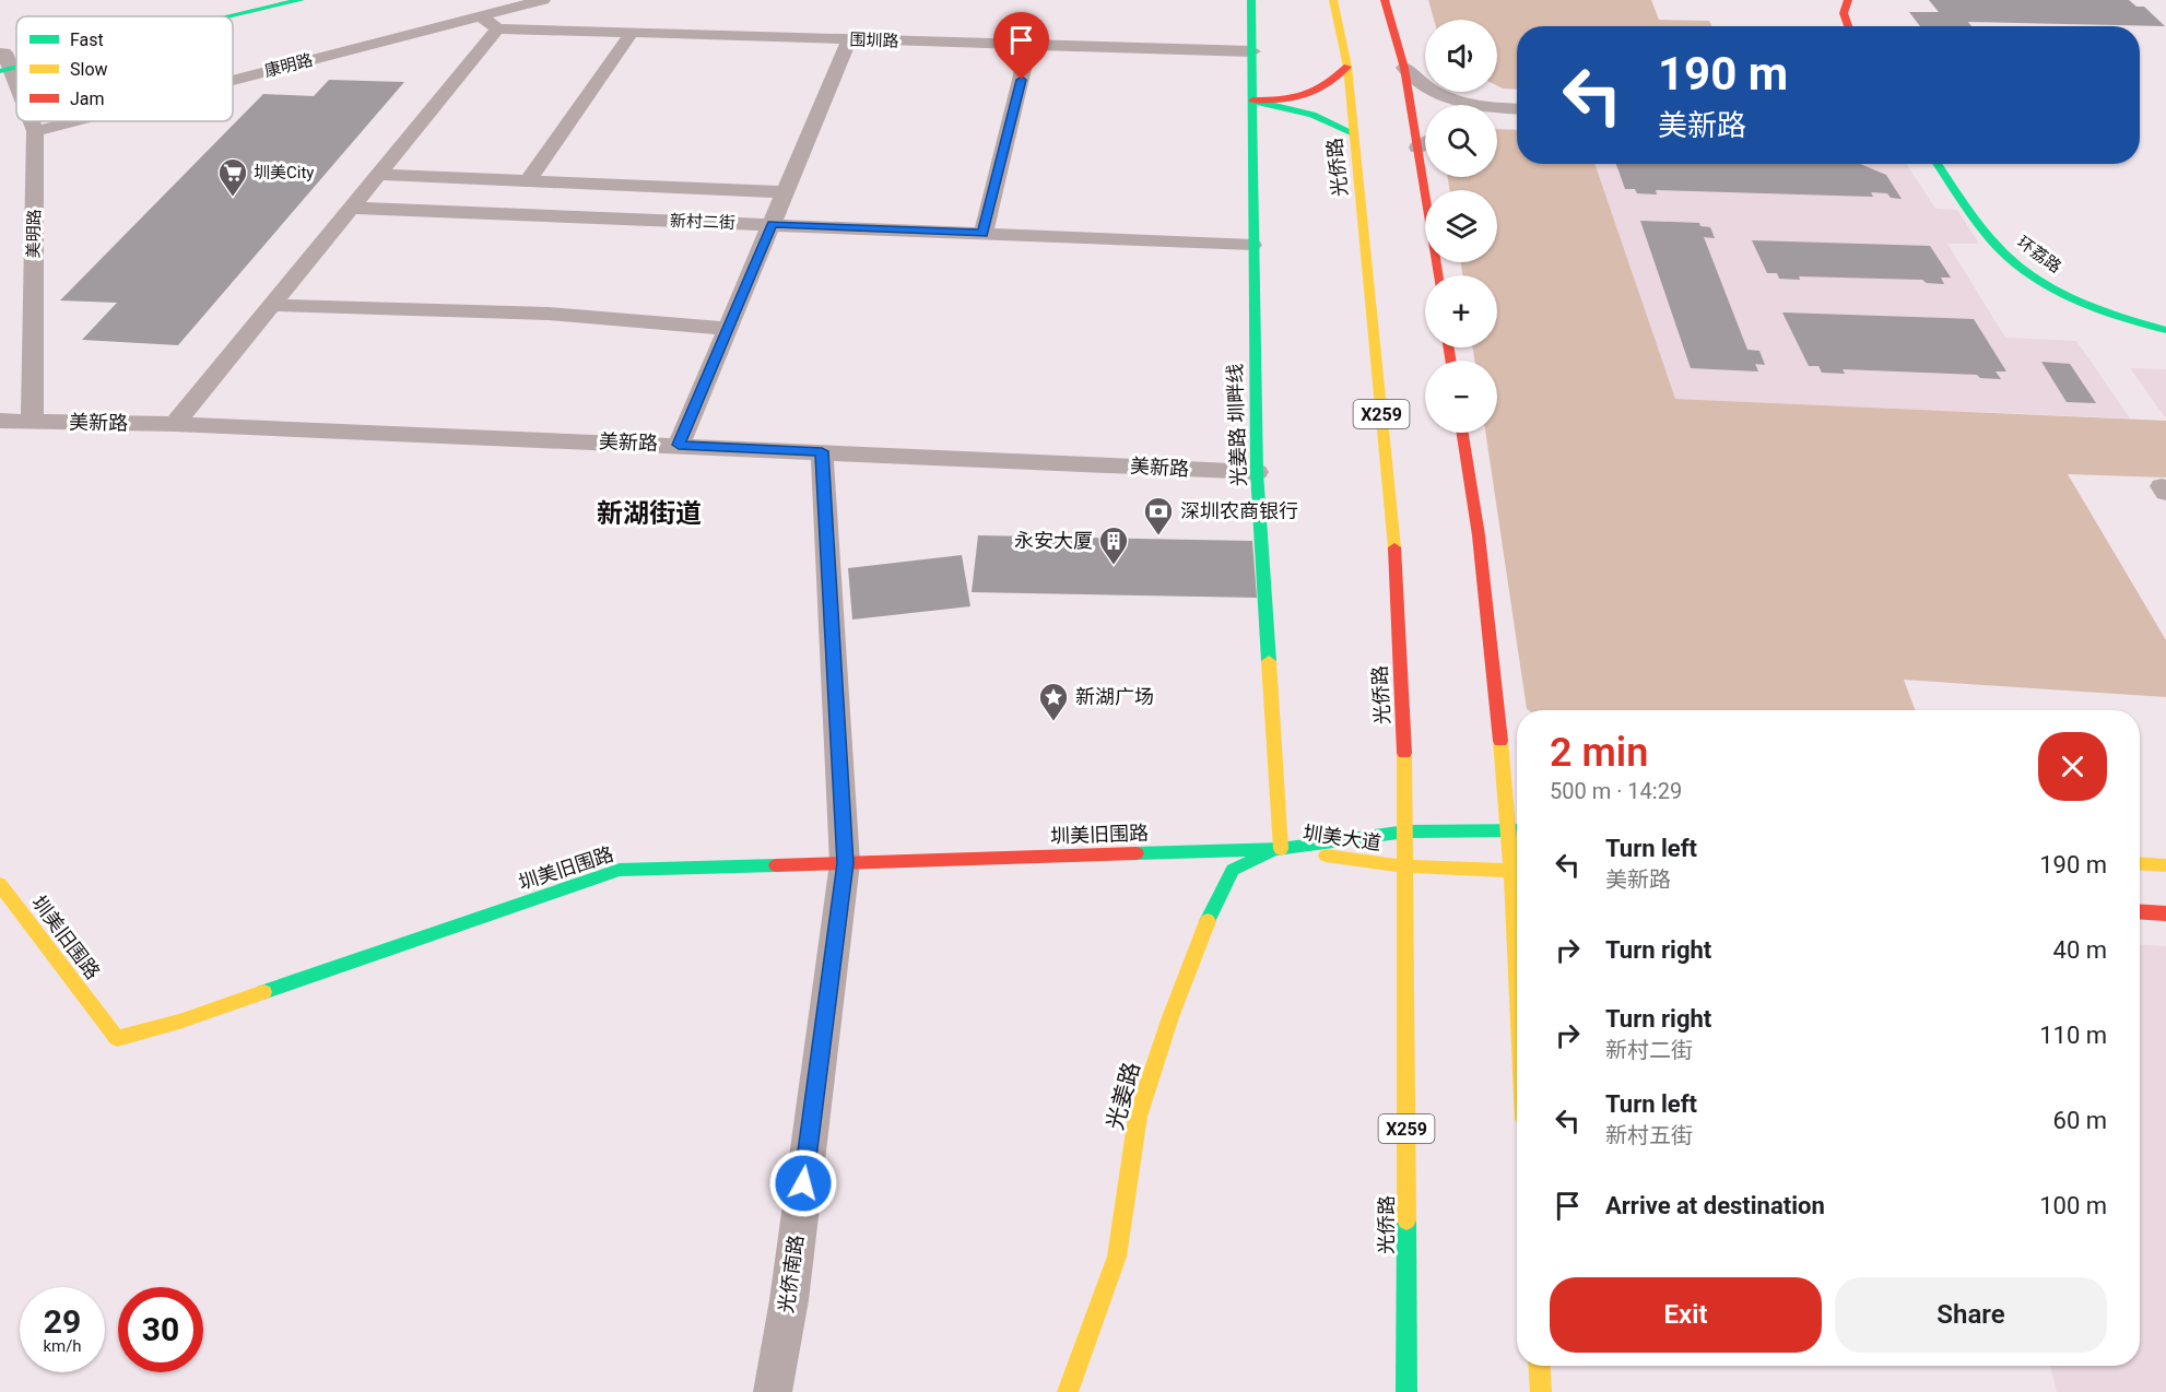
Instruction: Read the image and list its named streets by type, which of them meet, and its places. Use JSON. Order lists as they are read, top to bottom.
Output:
{
  "streets": {
    "main road": [
      "光侨路",
      "环荔路",
      "X259",
      "光姜路 圳畔线",
      "圳美旧围路",
      "圳美大道",
      "光姜路"
    ],
    "street": [
      "围圳路",
      "康明路",
      "新村二街",
      "美明路",
      "美新路",
      "光侨南路"
    ]
  },
  "crossings": [
    ["围圳路", "光姜路 圳畔线"],
    ["康明路", "美明路"],
    ["光侨路", "圳美大道"],
    ["新村二街", "光姜路 圳畔线"],
    ["美明路", "美新路"],
    ["美新路", "光姜路 圳畔线"],
    ["美新路", "光侨南路"],
    ["光姜路 圳畔线", "圳美旧围路"],
    ["光姜路 圳畔线", "圳美大道"],
    ["光姜路 圳畔线", "光姜路"],
    ["圳美旧围路", "圳美大道"],
    ["圳美旧围路", "光姜路"],
    ["圳美旧围路", "光侨南路"],
    ["圳美大道", "光姜路"]
  ],
  "districts": ["新湖街道"],
  "places": {
    "supermarket": ["圳美City"],
    "bank": ["深圳农商银行"],
    "building": ["永安大厦"],
    "place": ["新湖广场"]
  },
  "legend": ["Fast", "Slow", "Jam"],
  "page": {
    "map_buttons": ["+", "−"],
    "turn": ["190 m", "美新路"],
    "heading": ["2 min", "500 m · 14:29"],
    "list": [
      {
        "name": "Turn left",
        "note": "美新路",
        "value": "190 m"
      },
      {
        "name": "Turn right",
        "value": "40 m"
      },
      {
        "name": "Turn right",
        "note": "新村二街",
        "value": "110 m"
      },
      {
        "name": "Turn left",
        "note": "新村五街",
        "value": "60 m"
      },
      {
        "name": "Arrive at destination",
        "value": "100 m"
      }
    ],
    "buttons": ["Exit", "Share"],
    "speed": "29 km/h",
    "limit": "30"
  }
}
